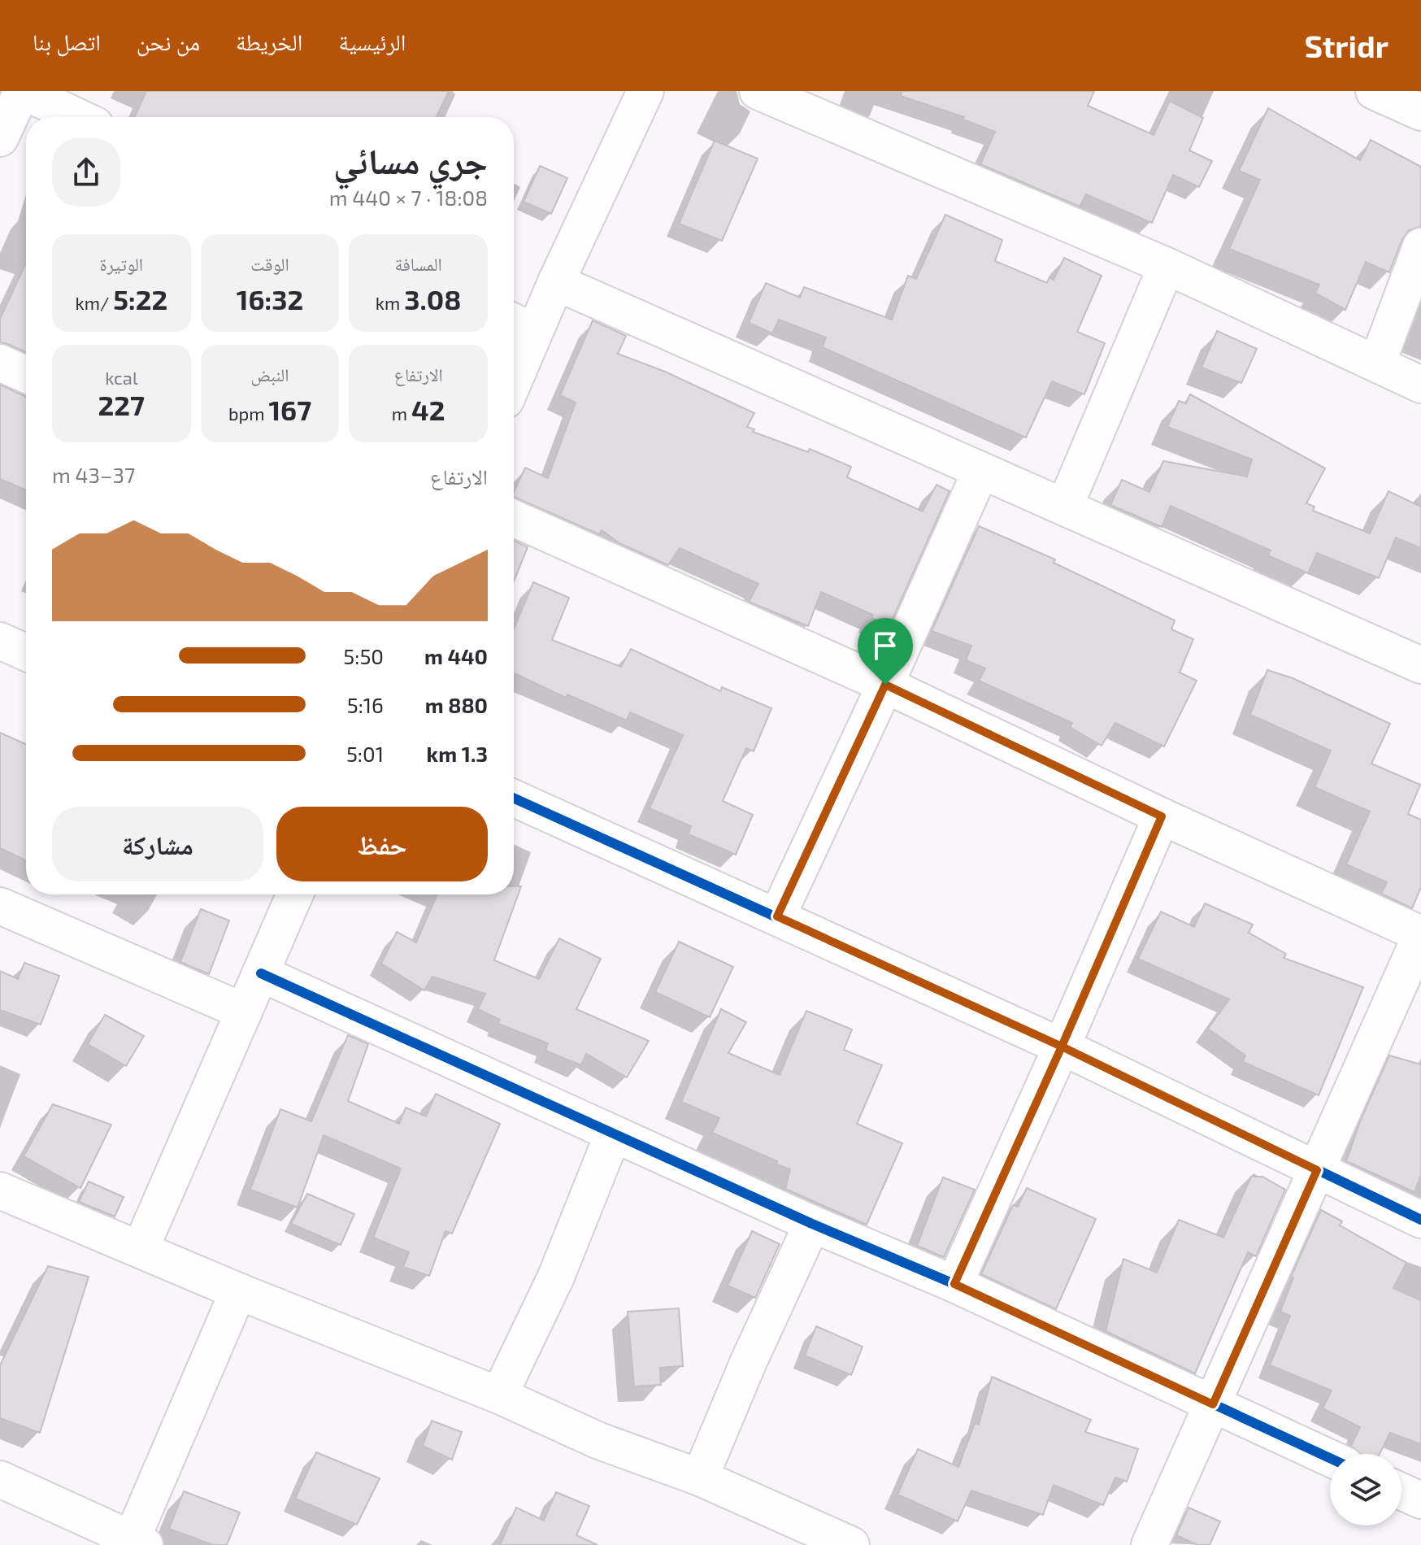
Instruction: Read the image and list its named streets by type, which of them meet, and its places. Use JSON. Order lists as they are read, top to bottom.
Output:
{
  "page": {
    "header": "Stridr",
    "nav": [
      "الرئيسية",
      "الخريطة",
      "من نحن",
      "اتصل بنا"
    ],
    "heading": ["جري مسائي", "18:08 · 7 × 440 m"],
    "stats": [
      ["المسافة", "3.08 km"],
      ["الوقت", "16:32"],
      ["الوتيرة", "5:22 /km"],
      ["الارتفاع", "42 m"],
      ["النبض", "167 bpm"],
      ["kcal", "227"]
    ],
    "chart": ["الارتفاع", "37–43 m"],
    "list": [
      {
        "name": "440 m",
        "note": "5:50"
      },
      {
        "name": "880 m",
        "note": "5:16"
      },
      {
        "name": "1.3 km",
        "note": "5:01"
      }
    ],
    "buttons": ["حفظ", "مشاركة"]
  }
}
